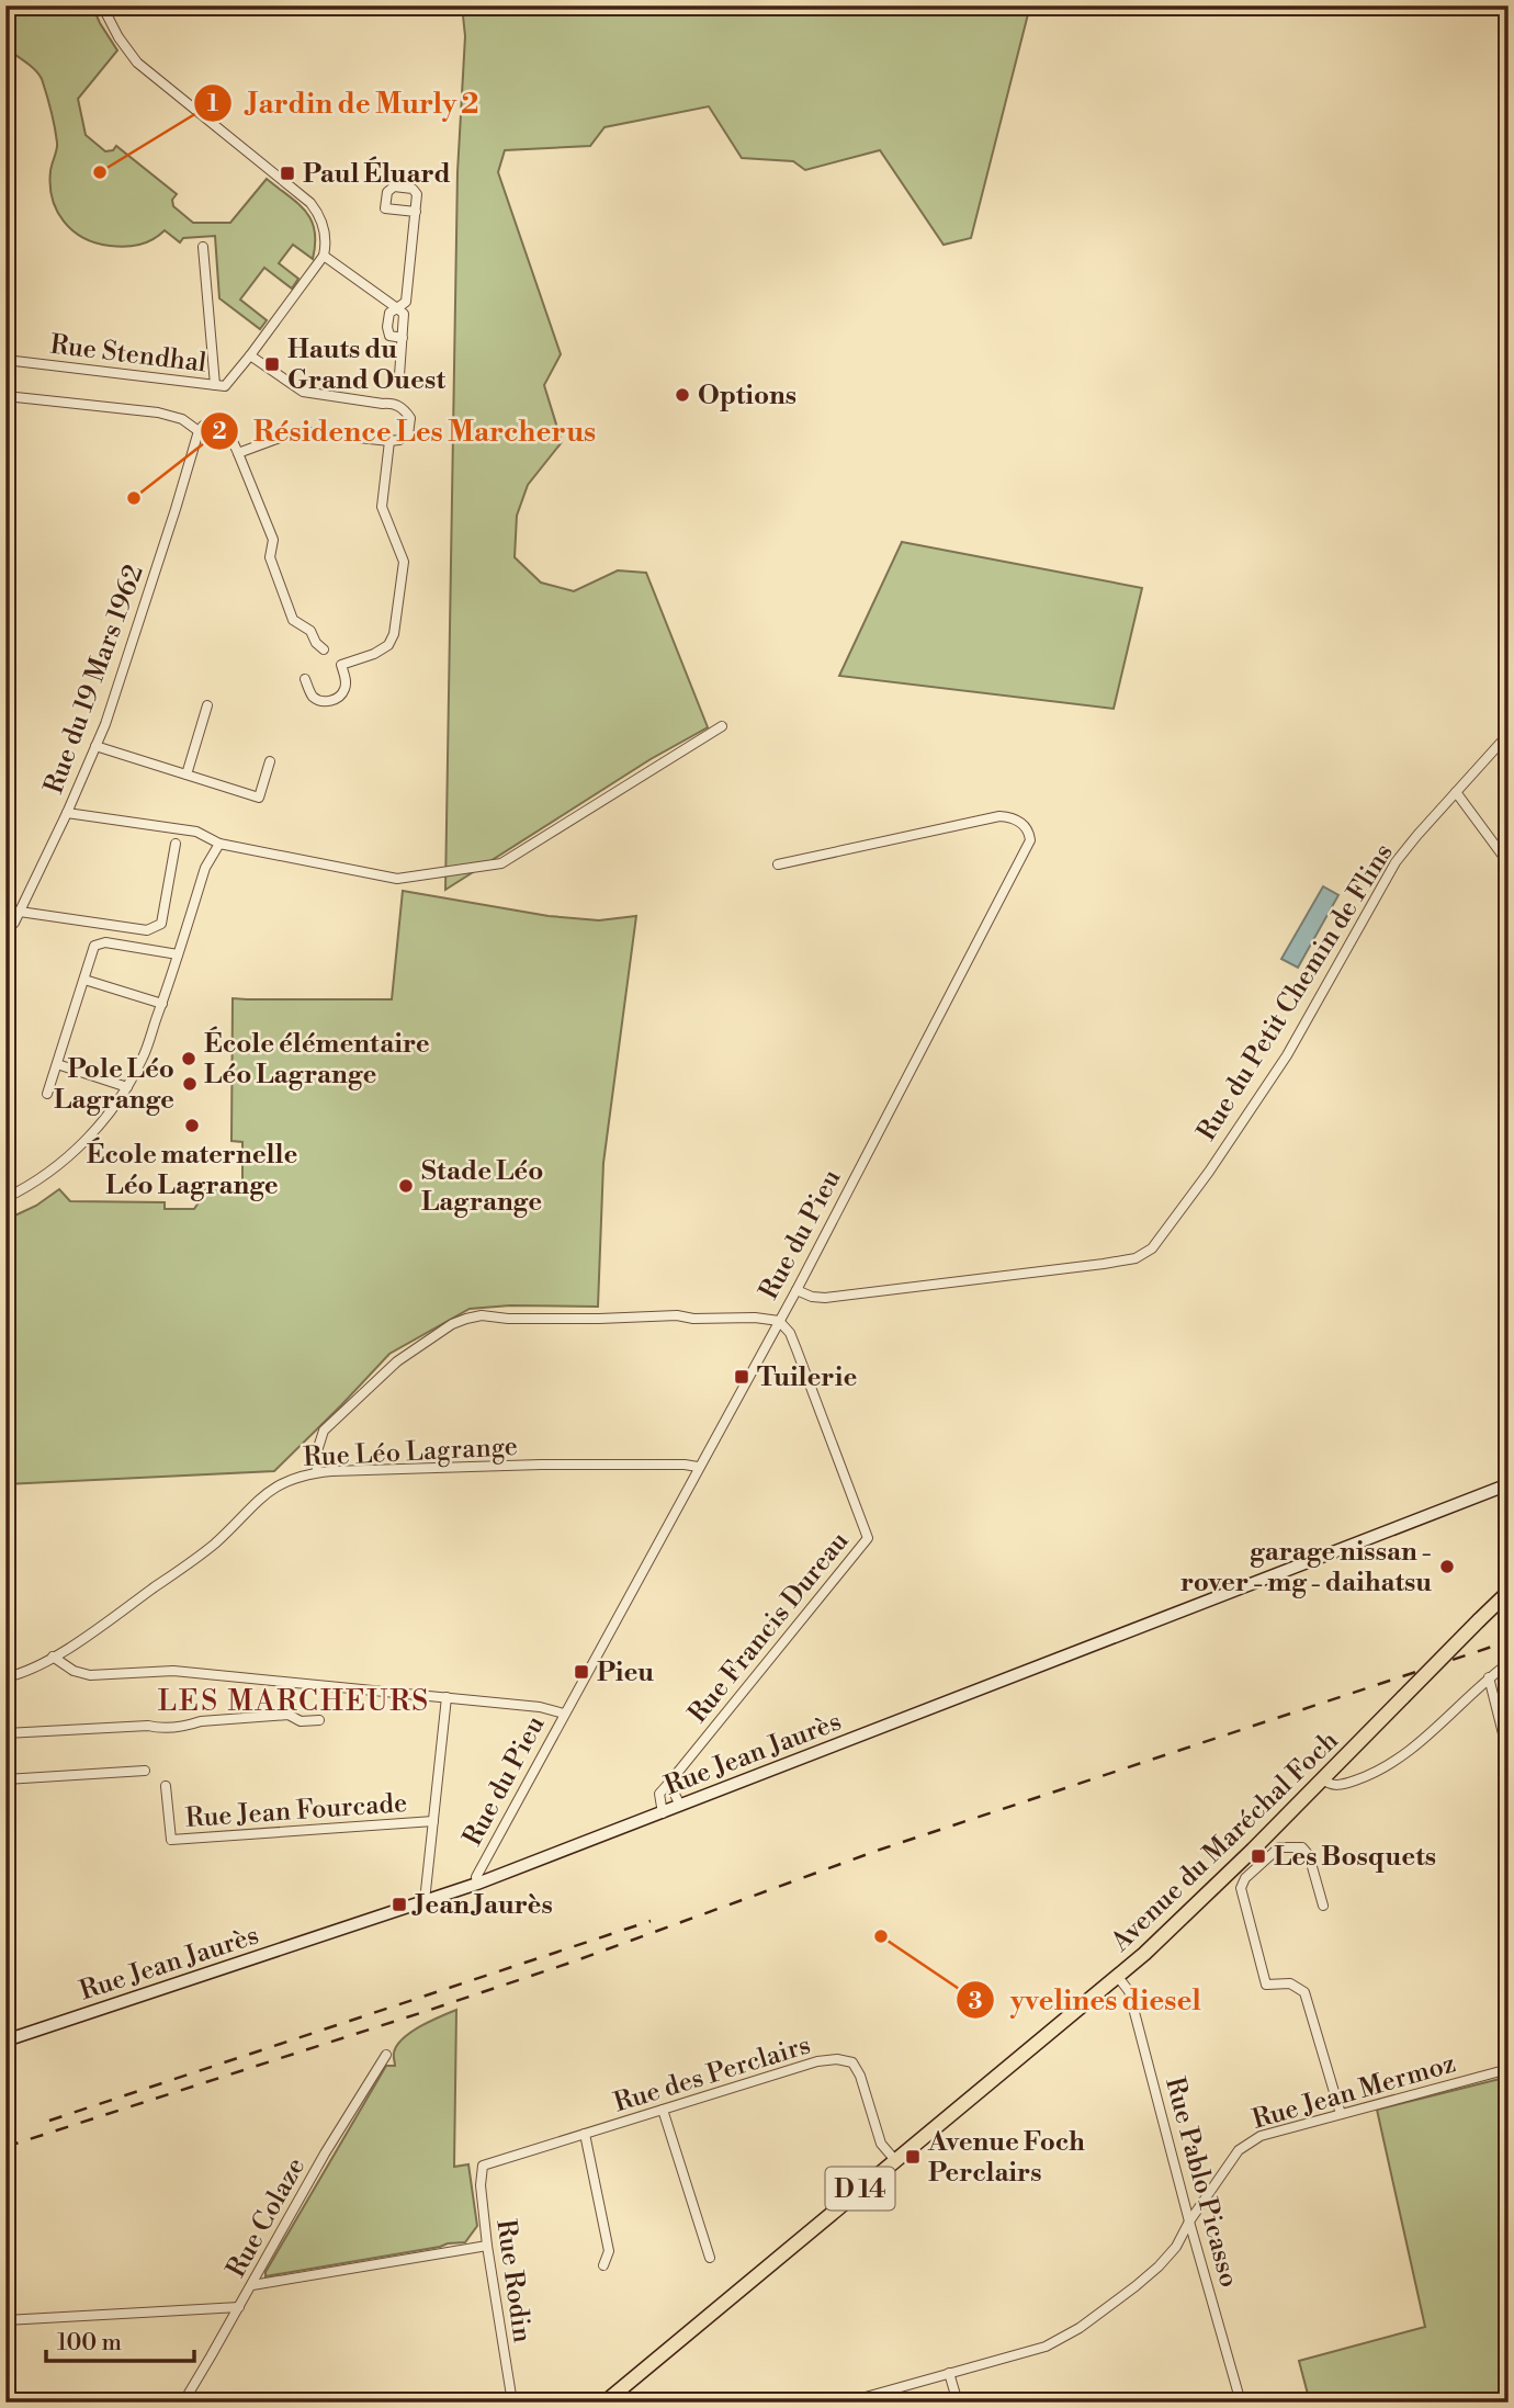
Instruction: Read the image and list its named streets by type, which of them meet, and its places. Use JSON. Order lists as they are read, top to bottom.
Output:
{
  "streets": {
    "main road": ["Rue Jean Jaurès", "Avenue du Maréchal Foch", "D 14"],
    "street": [
      "Rue Stendhal",
      "Rue du 19 Mars 1962",
      "Rue du Petit Chemin de Flins",
      "Rue du Pieu",
      "Rue Léo Lagrange",
      "Rue Francis Dureau",
      "Rue Jean Fourcade",
      "Rue des Perclairs",
      "Rue Jean Mermoz",
      "Rue Pablo Picasso",
      "Rue Colaze",
      "Rue Rodin"
    ]
  },
  "crossings": [
    ["Rue Stendhal", "Rue du 19 Mars 1962"],
    ["Rue du Petit Chemin de Flins", "Rue du Pieu"],
    ["Rue du Pieu", "Rue Léo Lagrange"],
    ["Rue du Pieu", "Rue Francis Dureau"],
    ["Rue du Pieu", "Rue Jean Jaurès"],
    ["Rue Francis Dureau", "Rue Jean Jaurès"],
    ["Avenue du Maréchal Foch", "Rue des Perclairs"],
    ["Avenue du Maréchal Foch", "Rue Pablo Picasso"],
    ["Rue des Perclairs", "Rue Rodin"],
    ["Rue Jean Mermoz", "Rue Pablo Picasso"]
  ],
  "districts": ["LES MARCHEURS"],
  "places": {
    "other": [
      "Jardin de Murly 2",
      "Options",
      "Résidence Les Marcherus",
      "École élémentaire Léo Lagrange",
      "Pole Léo Lagrange",
      "École maternelle Léo Lagrange",
      "Stade Léo Lagrange",
      "garage nissan - rover - mg - daihatsu",
      "yvelines diesel"
    ],
    "transit": [
      "Paul Éluard",
      "Hauts du Grand Ouest",
      "Tuilerie",
      "Pieu",
      "Les Bosquets",
      "Jean Jaurès",
      "Avenue Foch Perclairs"
    ]
  },
  "scale_bar": "100 m"
}
